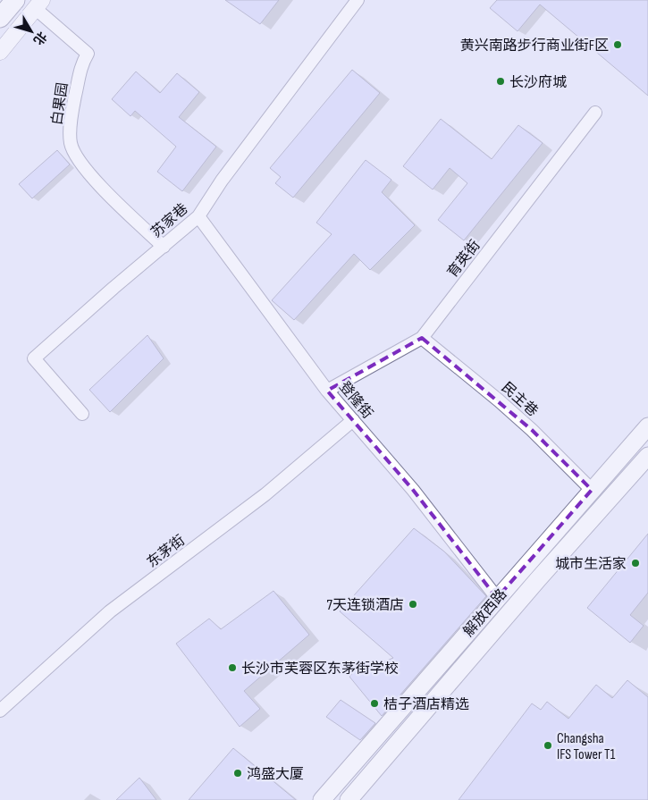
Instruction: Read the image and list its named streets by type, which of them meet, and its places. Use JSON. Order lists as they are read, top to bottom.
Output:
{
  "streets": {
    "main road": ["解放西路"],
    "street": [
      "白果园",
      "苏家巷",
      "育英街",
      "民主巷",
      "登隆街",
      "东茅街"
    ]
  },
  "crossings": [
    ["白果园", "苏家巷"],
    ["苏家巷", "登隆街"],
    ["育英街", "民主巷"],
    ["育英街", "登隆街"],
    ["民主巷", "解放西路"],
    ["登隆街", "东茅街"],
    ["登隆街", "解放西路"]
  ],
  "places": [
    "黄兴南路步行商业街F区",
    "长沙府城",
    "城市生活家",
    "7天连锁酒店",
    "长沙市芙蓉区东茅街学校",
    "桔子酒店精选",
    "Changsha IFS Tower T1",
    "鸿盛大厦"
  ],
  "north": "bottom right"
}
